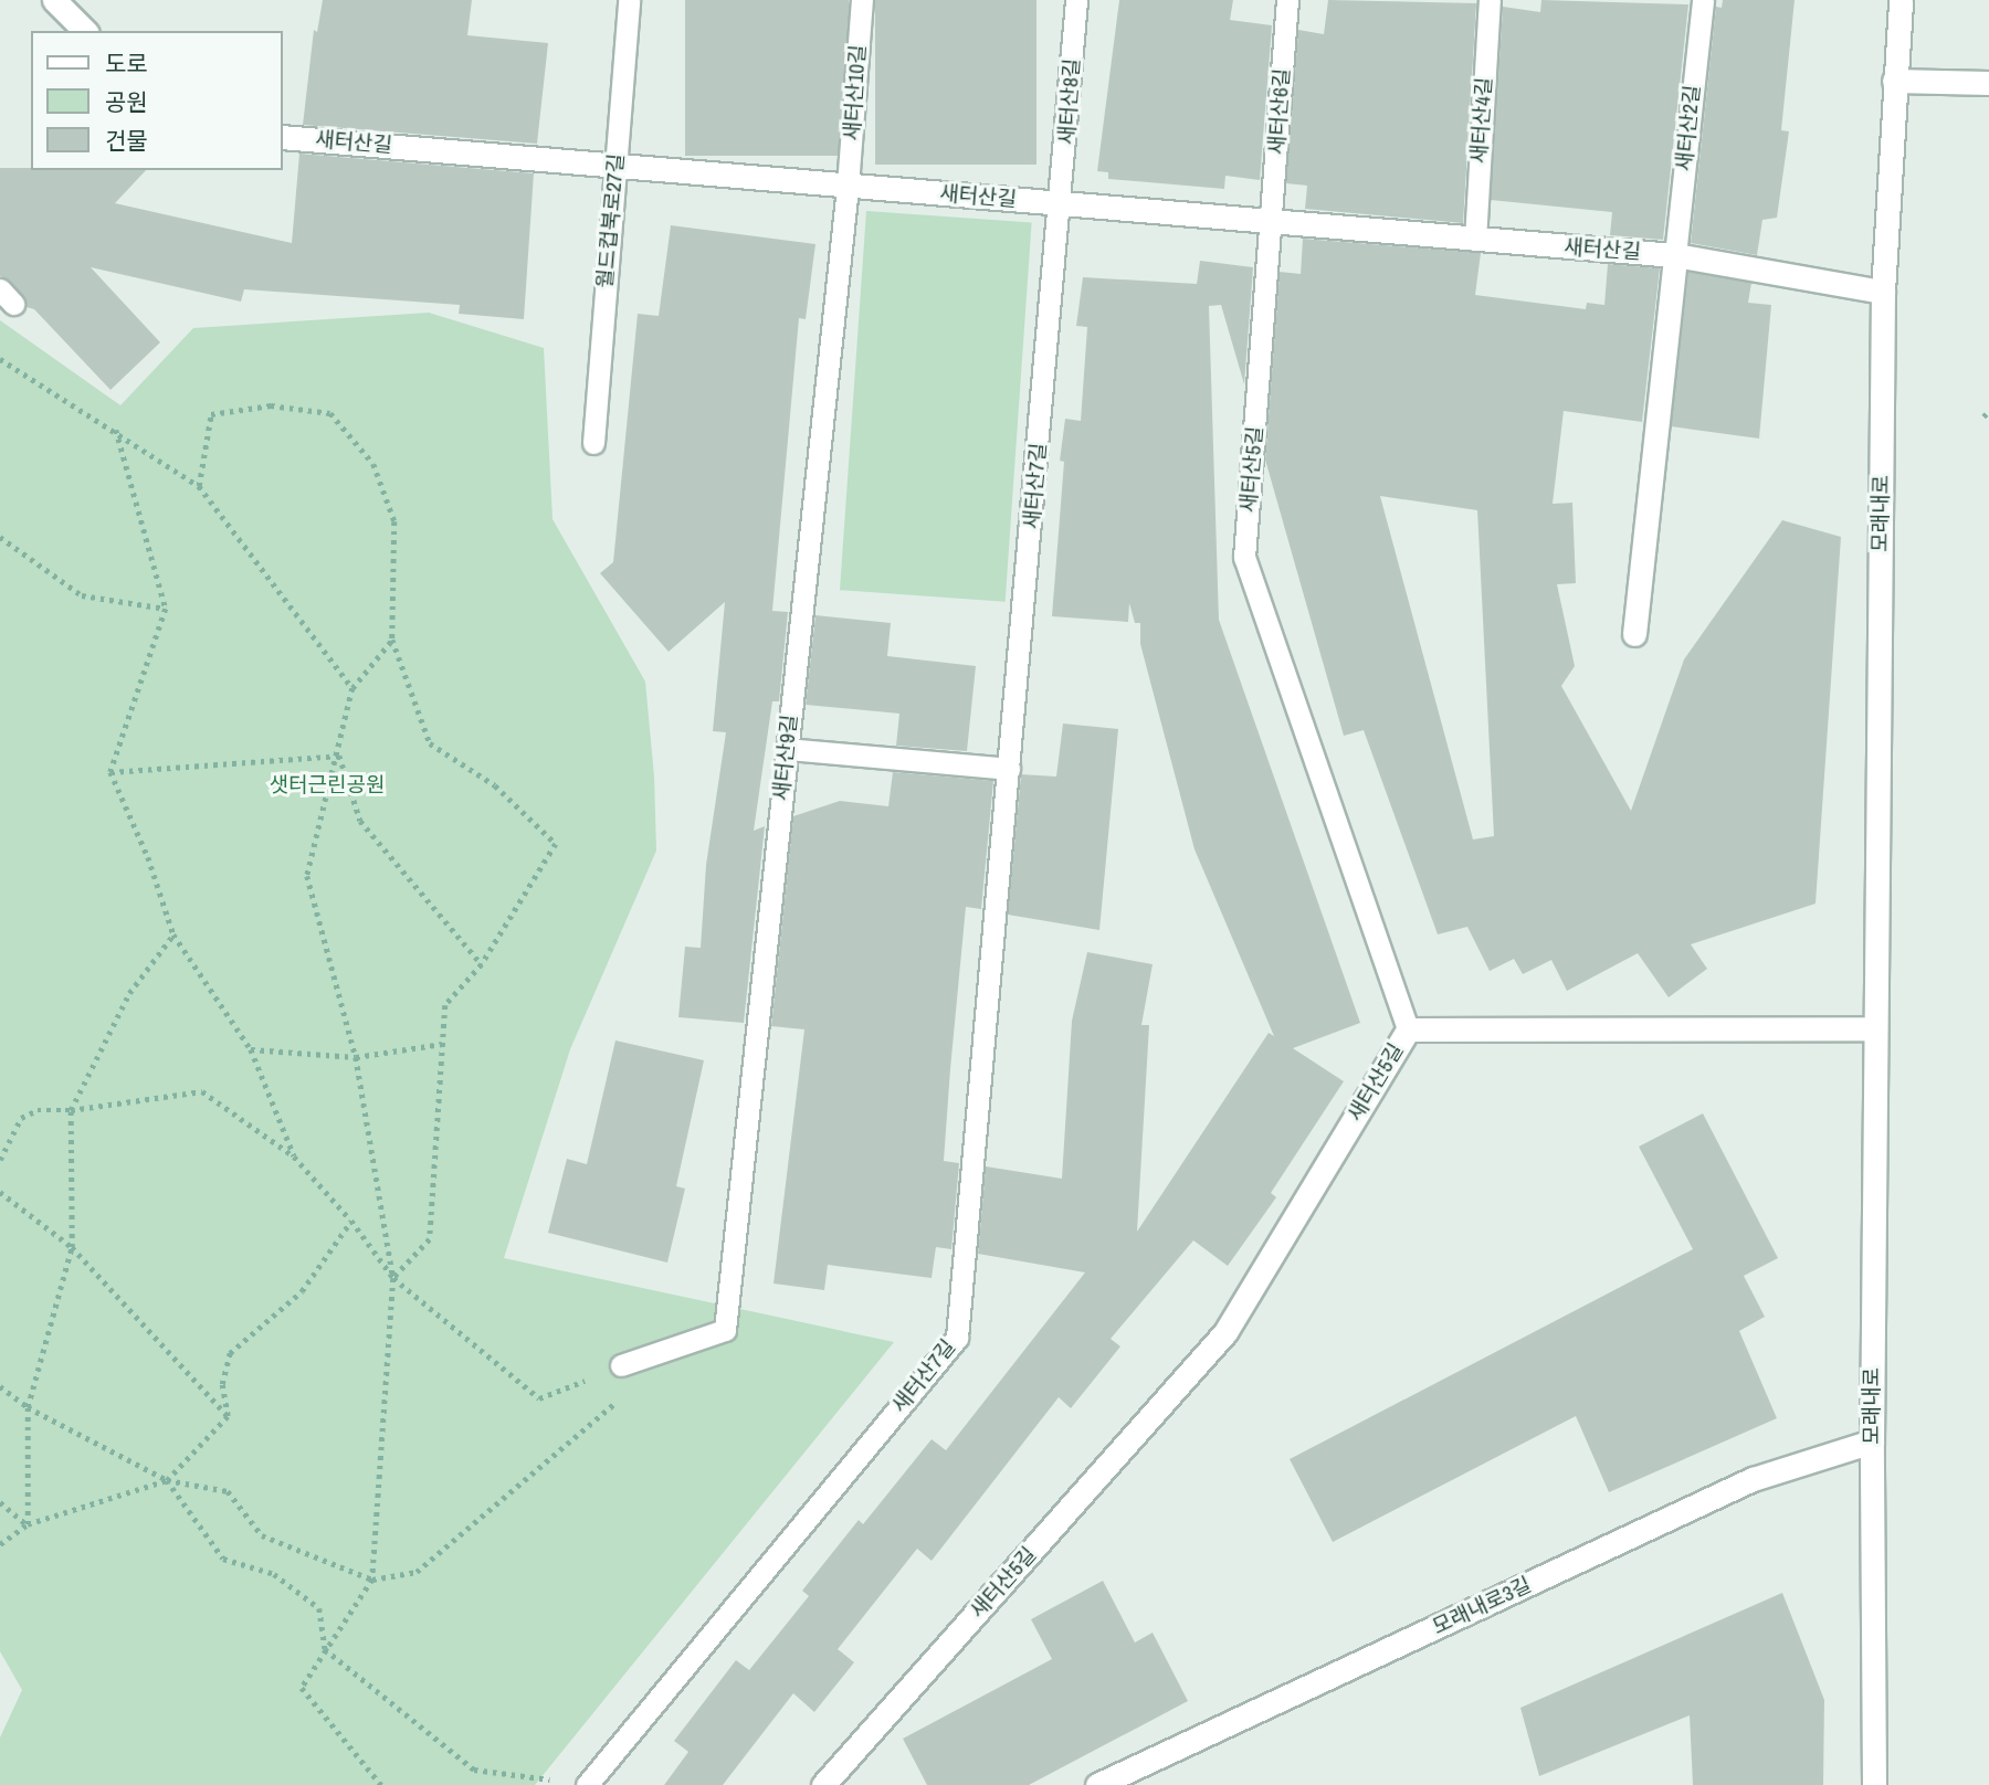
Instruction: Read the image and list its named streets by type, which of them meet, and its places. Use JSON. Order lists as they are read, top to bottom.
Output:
{
  "streets": {
    "street": [
      "새터산길",
      "새터산5길",
      "모래내로",
      "모래내로3길"
    ],
    "lane": [
      "새터산10길",
      "새터산8길",
      "새터산6길",
      "새터산4길",
      "새터산2길",
      "월드컵북로27길",
      "새터산7길",
      "새터산9길"
    ]
  },
  "crossings": [
    ["새터산10길", "새터산길"],
    ["새터산10길", "새터산9길"],
    ["새터산8길", "새터산길"],
    ["새터산8길", "새터산7길"],
    ["새터산6길", "새터산길"],
    ["새터산6길", "새터산5길"],
    ["새터산4길", "새터산길"],
    ["새터산2길", "새터산길"],
    ["새터산길", "월드컵북로27길"],
    ["새터산길", "새터산5길"],
    ["새터산길", "새터산7길"],
    ["새터산길", "모래내로"],
    ["새터산길", "새터산9길"],
    ["모래내로", "모래내로3길"]
  ],
  "parks": ["샛터근린공원"],
  "legend": ["도로", "공원", "건물"]
}
